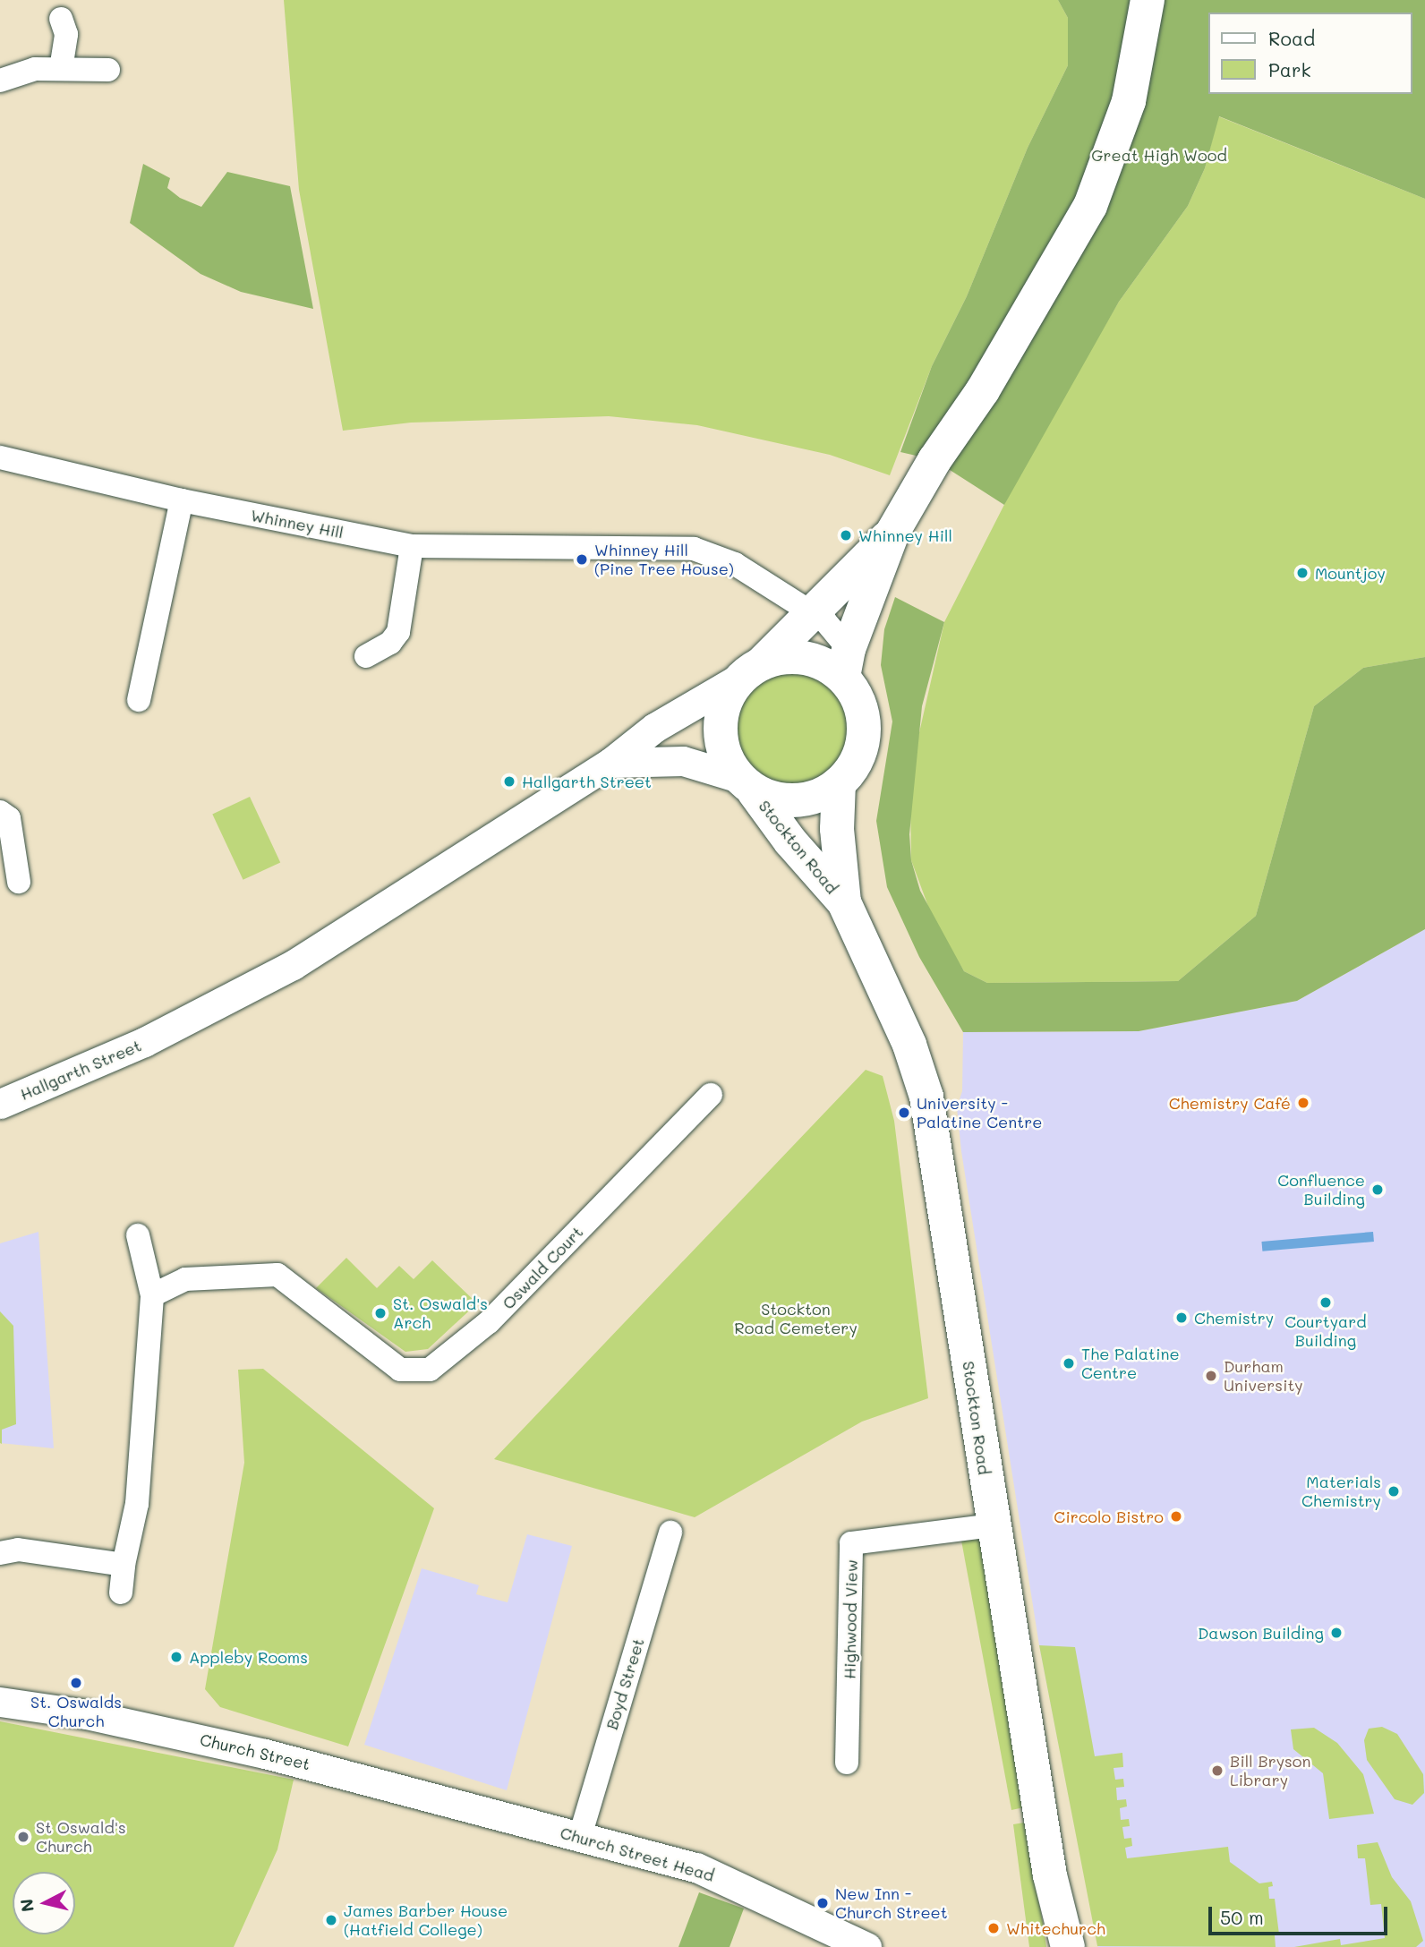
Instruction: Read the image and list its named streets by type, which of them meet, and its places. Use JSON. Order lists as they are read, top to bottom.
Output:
{
  "streets": {
    "main road": ["Stockton Road"],
    "street": [
      "Whinney Hill",
      "Hallgarth Street",
      "Oswald Court",
      "Highwood View",
      "Boyd Street",
      "Church Street",
      "Church Street Head"
    ]
  },
  "crossings": [
    ["Whinney Hill", "Stockton Road"],
    ["Whinney Hill", "Hallgarth Street"],
    ["Stockton Road", "Hallgarth Street"],
    ["Stockton Road", "Highwood View"],
    ["Boyd Street", "Church Street Head"],
    ["Church Street", "Church Street Head"]
  ],
  "parks": ["Great High Wood", "Stockton Road Cemetery"],
  "places": [
    "Whinney Hill",
    "Whinney Hill (Pine Tree House)",
    "Mountjoy",
    "Hallgarth Street",
    "Chemistry Café",
    "University - Palatine Centre",
    "Confluence Building",
    "Courtyard Building",
    "St. Oswald's Arch",
    "Chemistry",
    "The Palatine Centre",
    "Durham University",
    "Materials Chemistry",
    "Circolo Bistro",
    "Dawson Building",
    "Appleby Rooms",
    "St. Oswalds Church",
    "Bill Bryson Library",
    "St Oswald's Church",
    "New Inn - Church Street",
    "James Barber House (Hatfield College)",
    "Whitechurch"
  ],
  "legend": ["Road", "Park"],
  "scale_bar": "50 m",
  "north": "left"
}
